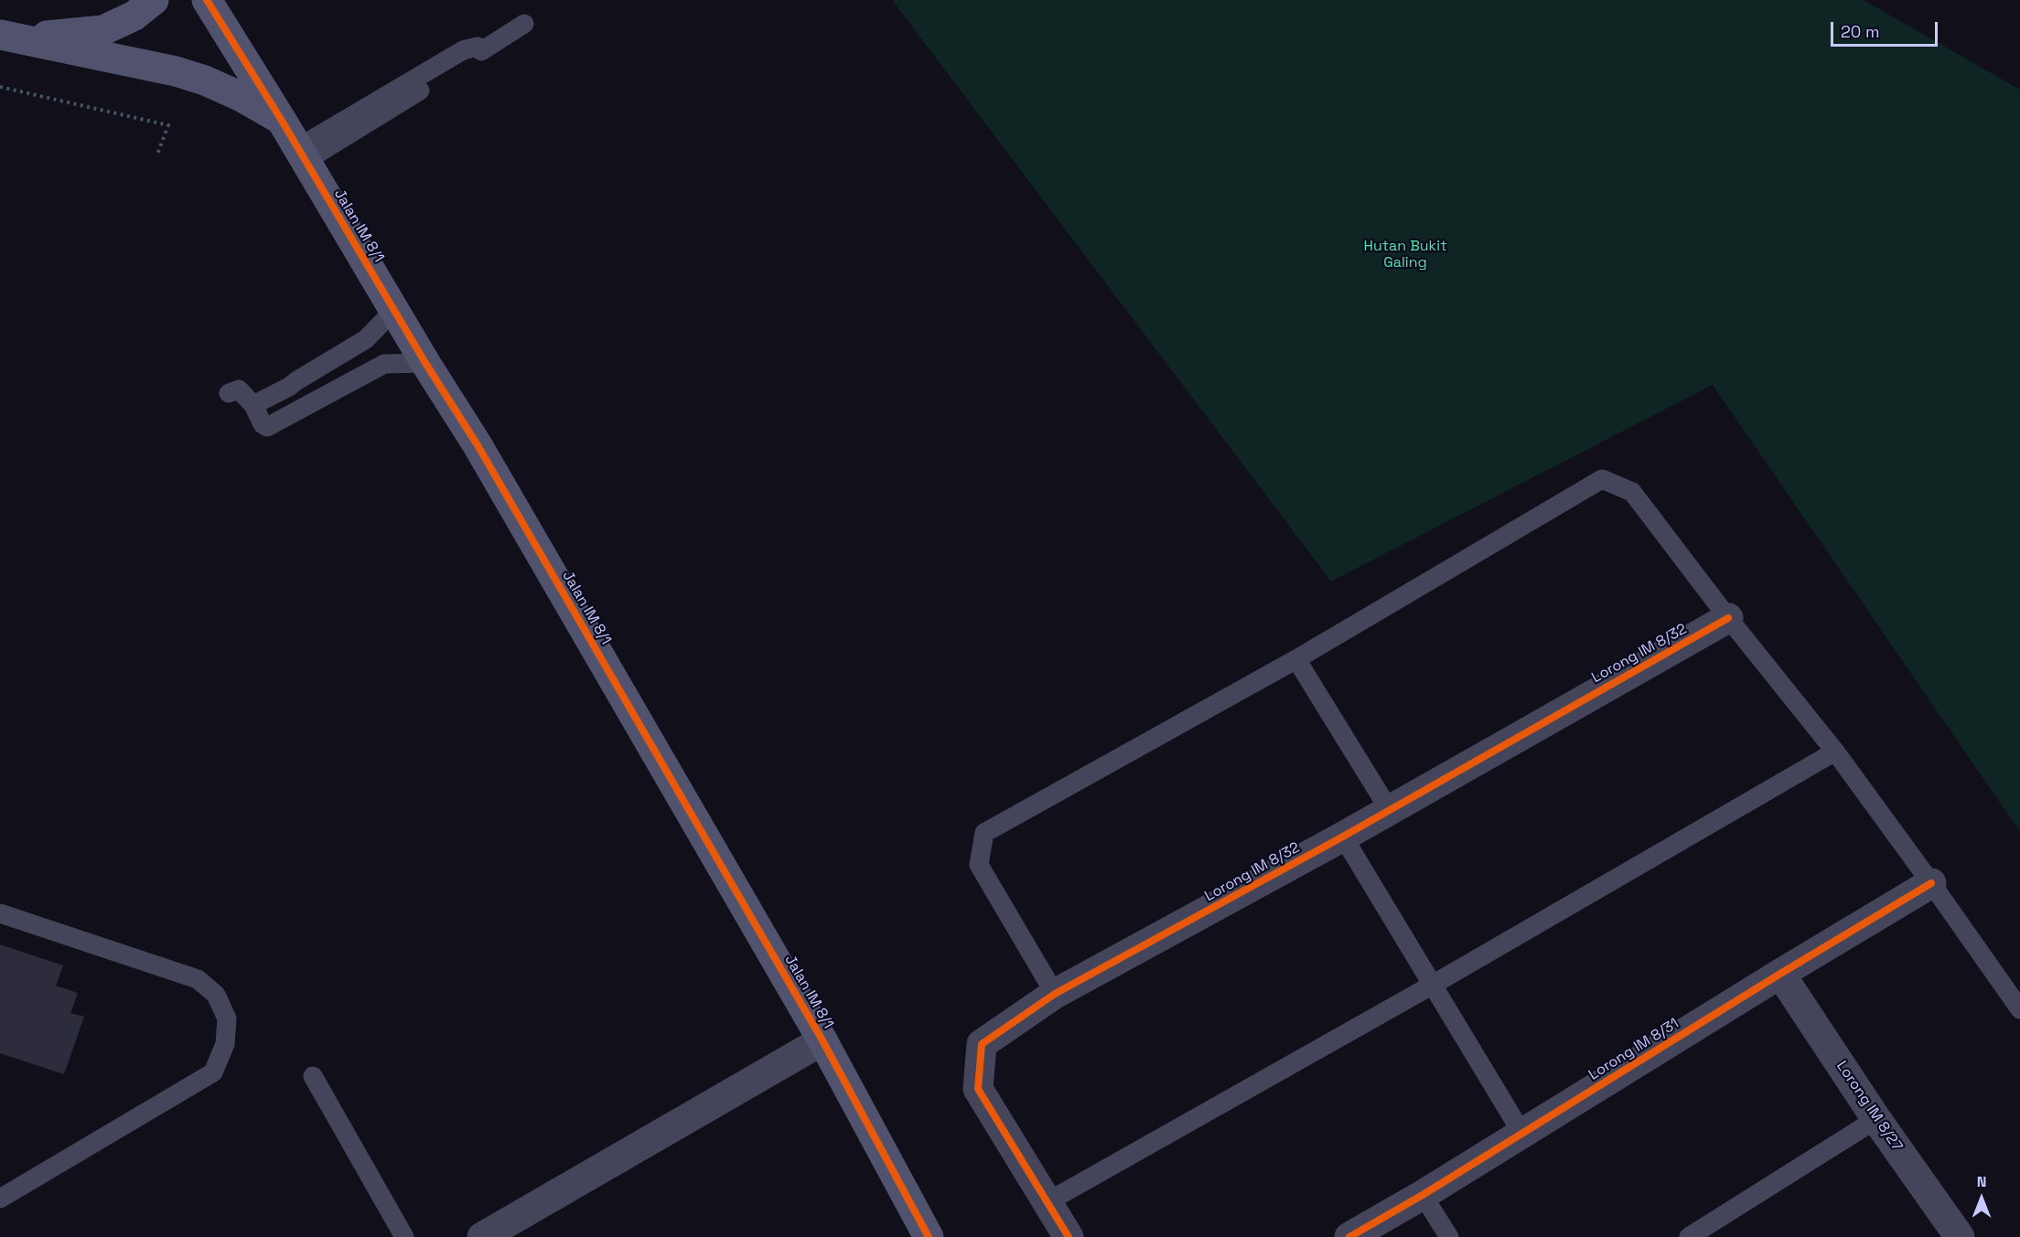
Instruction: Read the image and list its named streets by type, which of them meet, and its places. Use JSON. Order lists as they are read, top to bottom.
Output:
{
  "streets": {
    "street": [
      "Jalan IM 8/1",
      "Lorong IM 8/32",
      "Lorong IM 8/31",
      "Lorong IM 8/27"
    ]
  },
  "crossings": [
    ["Lorong IM 8/31", "Lorong IM 8/27"]
  ],
  "parks": ["Hutan Bukit Galing"],
  "scale_bar": "20 m",
  "north": "top"
}
